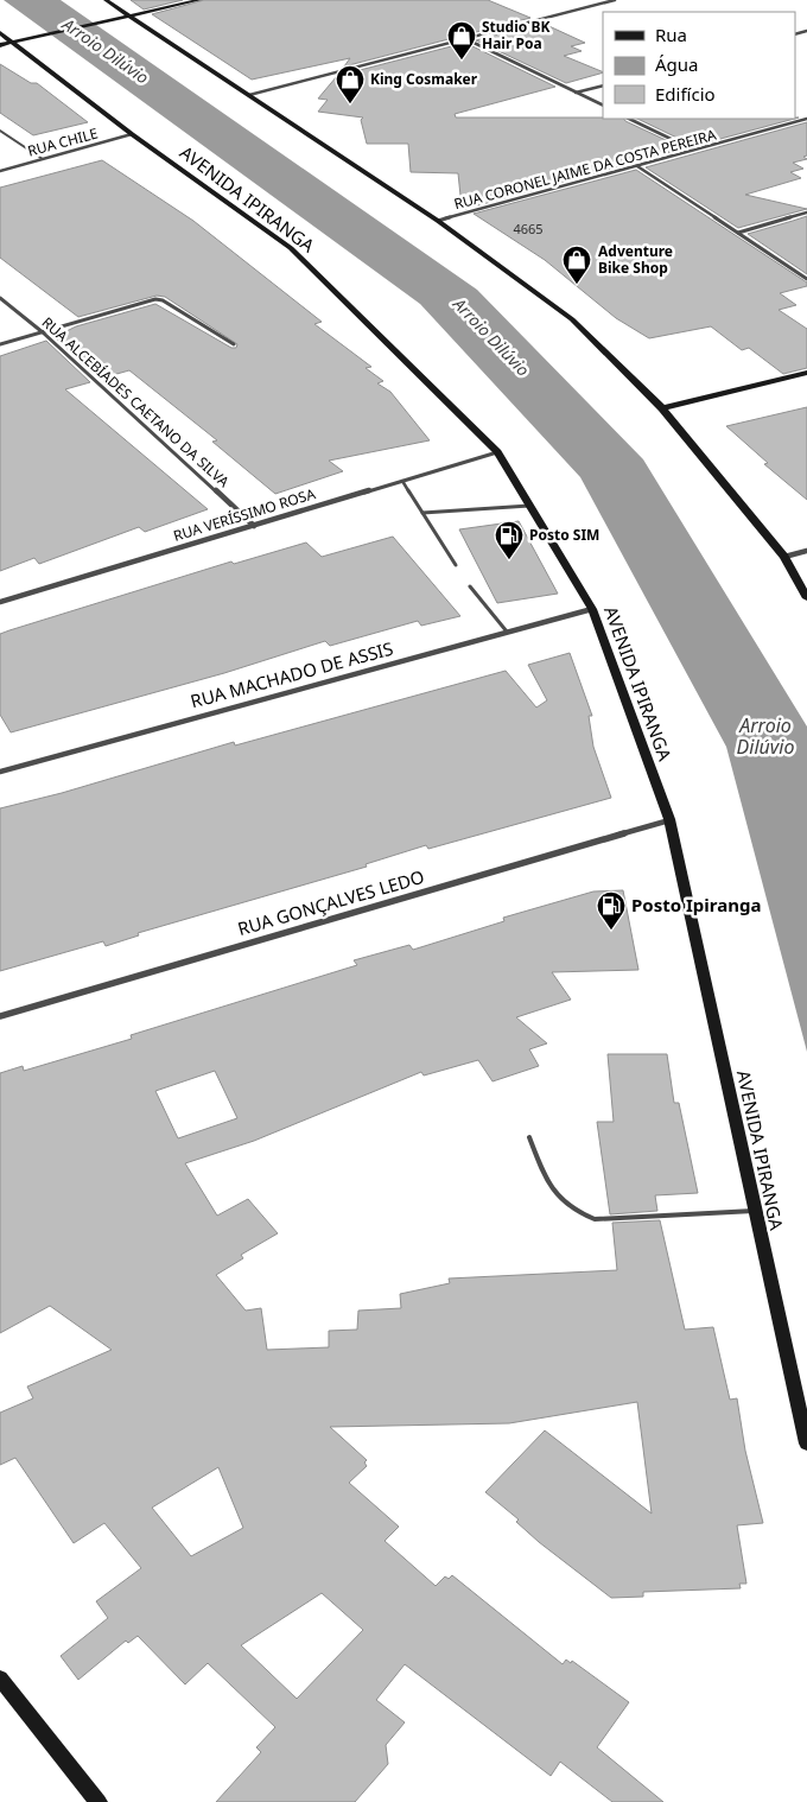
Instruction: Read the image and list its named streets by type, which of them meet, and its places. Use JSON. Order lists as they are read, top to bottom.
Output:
{
  "streets": {
    "main road": ["AVENIDA IPIRANGA"],
    "street": [
      "RUA CHILE",
      "RUA CORONEL JAIME DA COSTA PEREIRA",
      "RUA ALCEBÍADES CAETANO DA SILVA",
      "RUA VERÍSSIMO ROSA",
      "RUA MACHADO DE ASSIS",
      "RUA GONÇALVES LEDO"
    ]
  },
  "crossings": [
    ["RUA CHILE", "AVENIDA IPIRANGA"],
    ["AVENIDA IPIRANGA", "RUA VERÍSSIMO ROSA"],
    ["AVENIDA IPIRANGA", "RUA MACHADO DE ASSIS"],
    ["AVENIDA IPIRANGA", "RUA GONÇALVES LEDO"],
    ["RUA ALCEBÍADES CAETANO DA SILVA", "RUA VERÍSSIMO ROSA"]
  ],
  "water": ["Arroio Dilúvio"],
  "places": {
    "shop": ["Studio BK Hair Poa", "King Cosmaker", "Adventure Bike Shop"],
    "fuel station": ["Posto SIM", "Posto Ipiranga"]
  },
  "house_numbers": ["4665"],
  "legend": ["Rua", "Água", "Edifício"]
}
